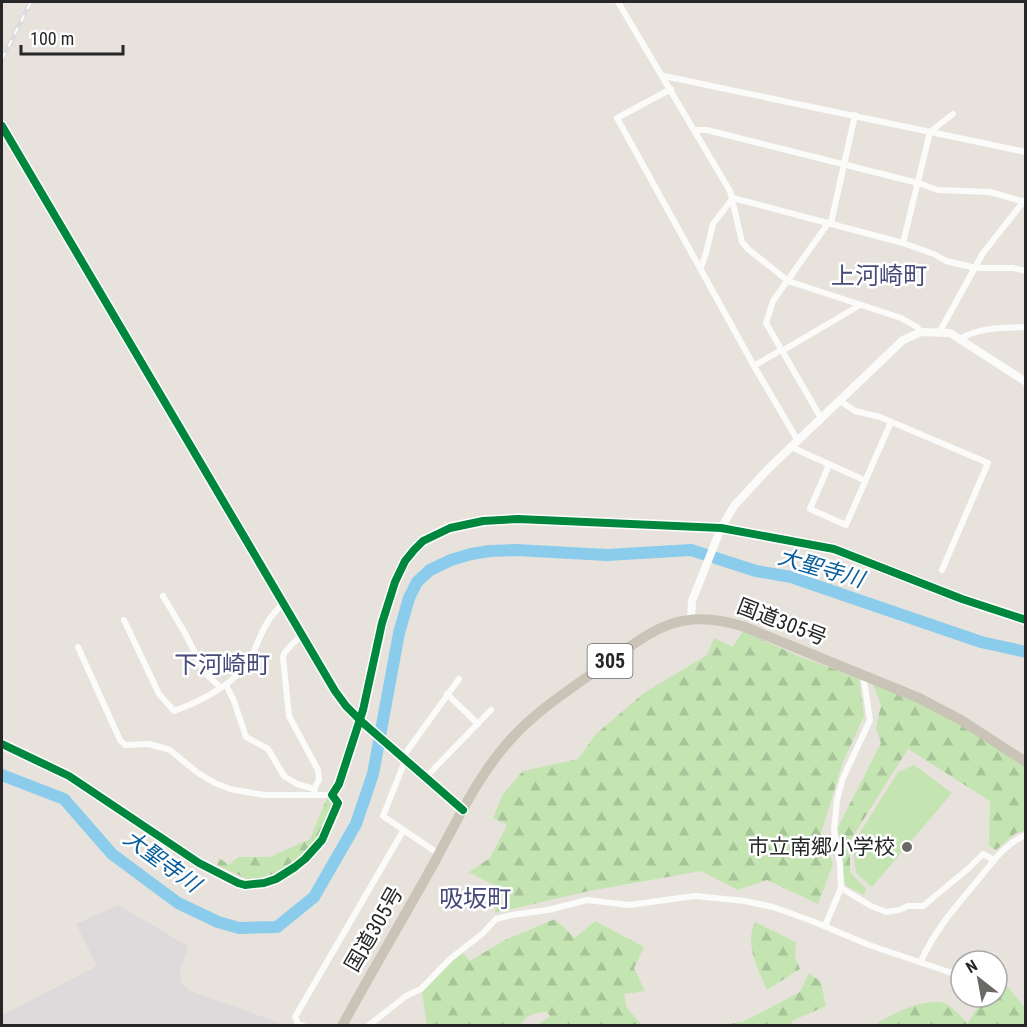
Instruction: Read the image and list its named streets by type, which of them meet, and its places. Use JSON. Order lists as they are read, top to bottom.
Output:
{
  "streets": {
    "highway": ["国道305号", "305"]
  },
  "districts": ["上河崎町", "下河崎町", "吸坂町"],
  "water": ["大聖寺川"],
  "places": ["市立南郷小学校"],
  "scale_bar": "100 m",
  "north": "top left"
}
